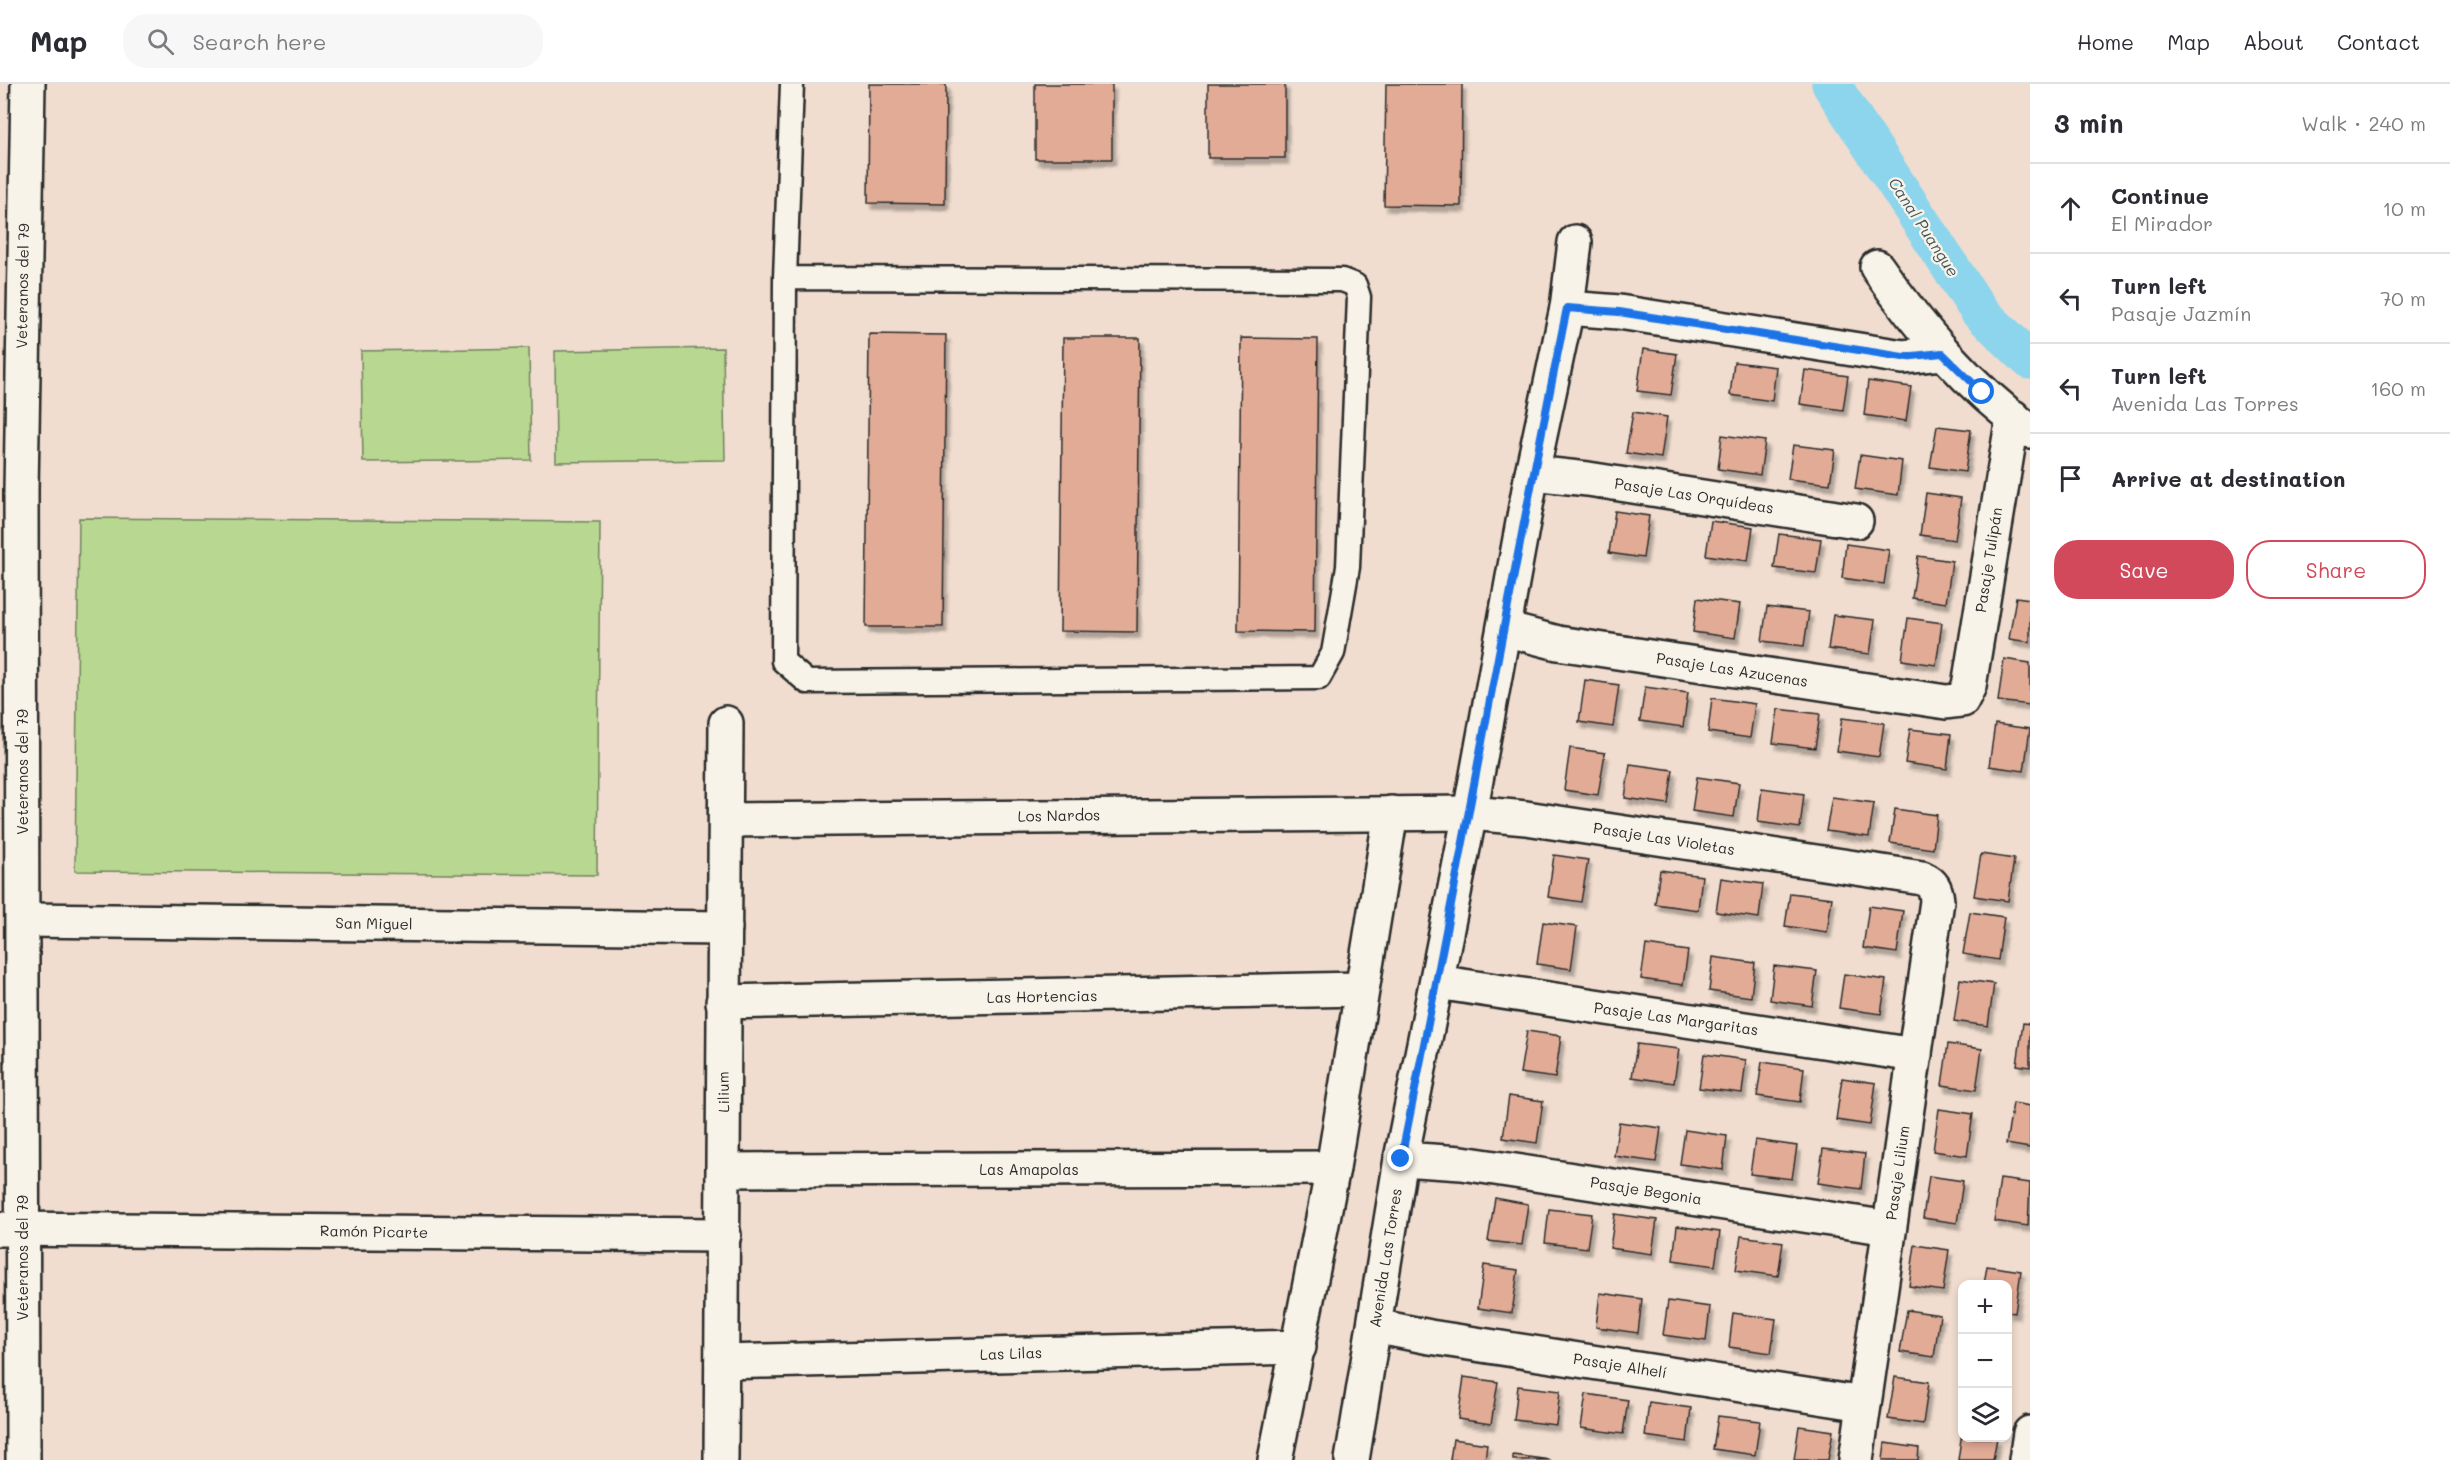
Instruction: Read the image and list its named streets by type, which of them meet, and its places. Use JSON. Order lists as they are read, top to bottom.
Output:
{
  "streets": {
    "street": [
      "Veteranos del 79",
      "Pasaje Las Orquídeas",
      "Pasaje Tulipán",
      "Pasaje Las Azucenas",
      "Los Nardos",
      "Pasaje Las Violetas",
      "San Miguel",
      "Las Hortencias",
      "Pasaje Las Margaritas",
      "Lilium",
      "Las Amapolas",
      "Pasaje Lilium",
      "Pasaje Begonia",
      "Ramón Picarte",
      "Avenida Las Torres",
      "Las Lilas",
      "Pasaje Alhelí"
    ]
  },
  "crossings": [
    ["Veteranos del 79", "San Miguel"],
    ["Veteranos del 79", "Ramón Picarte"],
    ["Pasaje Las Orquídeas", "Avenida Las Torres"],
    ["Pasaje Tulipán", "Pasaje Las Azucenas"],
    ["Pasaje Las Azucenas", "Avenida Las Torres"],
    ["Los Nardos", "Pasaje Las Violetas"],
    ["Los Nardos", "Lilium"],
    ["Pasaje Las Violetas", "Pasaje Lilium"],
    ["Pasaje Las Violetas", "Avenida Las Torres"],
    ["San Miguel", "Lilium"],
    ["Las Hortencias", "Lilium"],
    ["Pasaje Las Margaritas", "Pasaje Lilium"],
    ["Pasaje Las Margaritas", "Avenida Las Torres"],
    ["Lilium", "Las Amapolas"],
    ["Lilium", "Ramón Picarte"],
    ["Lilium", "Las Lilas"],
    ["Pasaje Lilium", "Pasaje Begonia"],
    ["Pasaje Lilium", "Pasaje Alhelí"],
    ["Pasaje Begonia", "Avenida Las Torres"],
    ["Avenida Las Torres", "Pasaje Alhelí"]
  ],
  "water": ["Canal Puangue"],
  "page": {
    "header": "Map",
    "search": "Search here",
    "nav": [
      "Home",
      "Map",
      "About",
      "Contact"
    ],
    "heading": ["3 min", "Walk · 240 m"],
    "list": [
      ["Continue", "El Mirador", "10 m"],
      ["Turn left", "Pasaje Jazmín", "70 m"],
      ["Turn left", "Avenida Las Torres", "160 m"],
      "Arrive at destination"
    ],
    "buttons": ["Save", "Share"],
    "map_buttons": ["+", "−"]
  }
}
